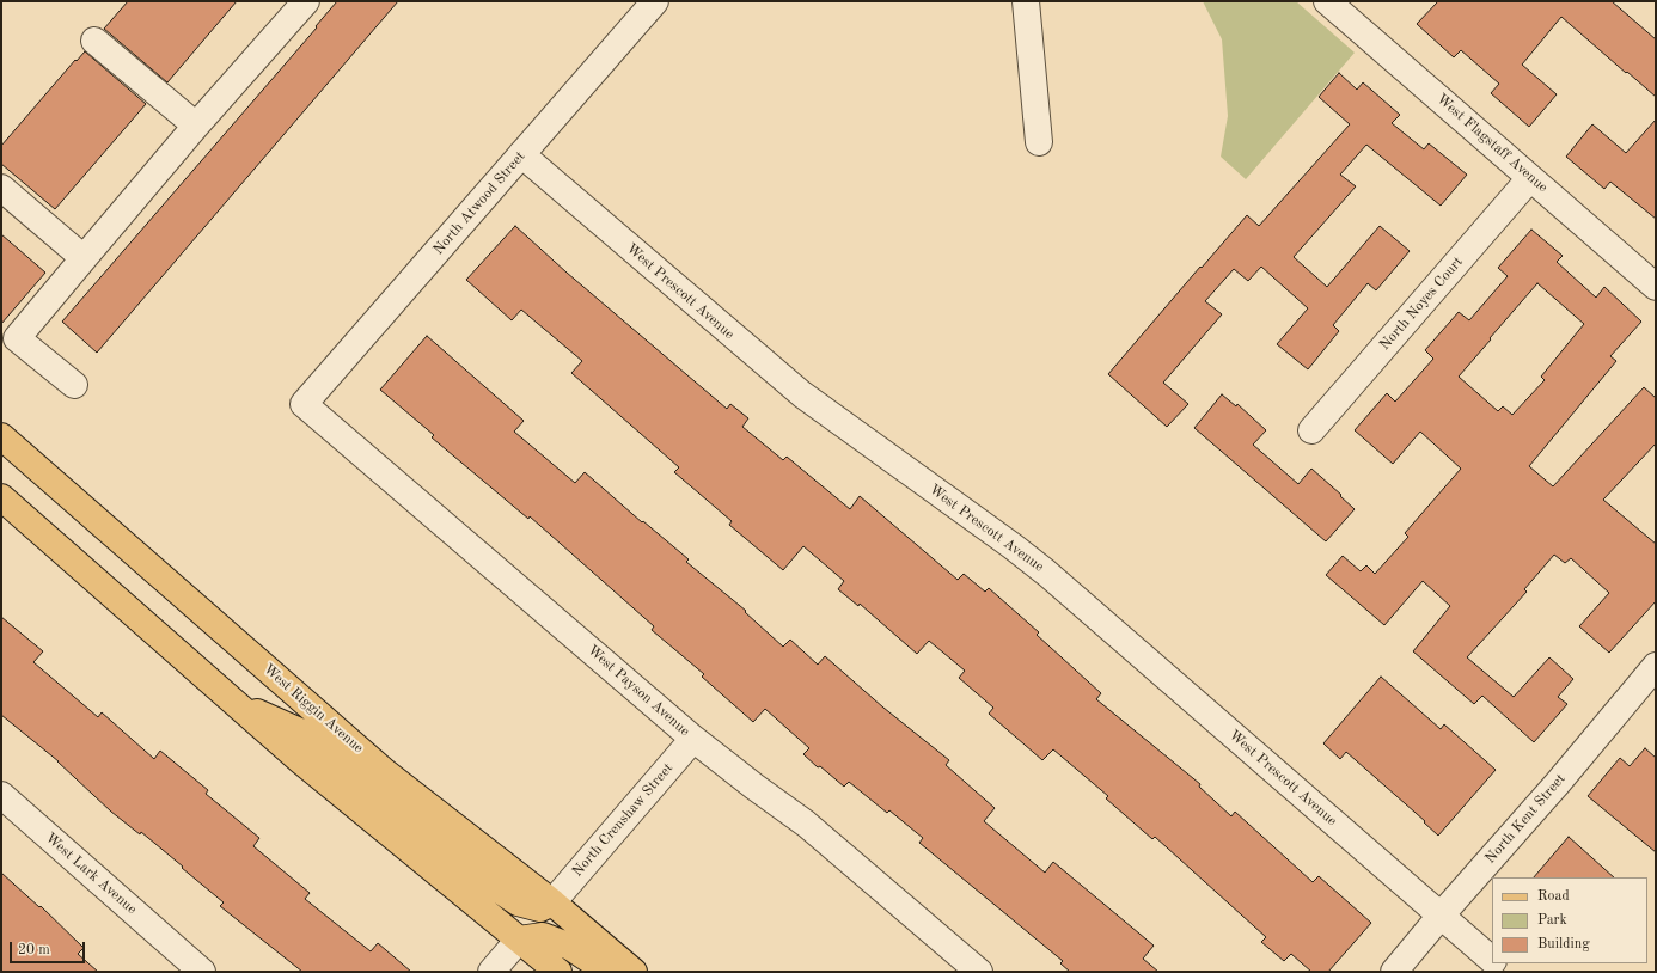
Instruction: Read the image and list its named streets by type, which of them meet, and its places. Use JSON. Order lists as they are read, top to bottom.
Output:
{
  "streets": {
    "main road": ["West Riggin Avenue"],
    "street": [
      "West Flagstaff Avenue",
      "North Atwood Street",
      "West Prescott Avenue",
      "North Noyes Court",
      "West Payson Avenue",
      "North Kent Street",
      "North Crenshaw Street",
      "West Lark Avenue"
    ]
  },
  "crossings": [
    ["West Flagstaff Avenue", "North Noyes Court"],
    ["North Atwood Street", "West Prescott Avenue"],
    ["North Atwood Street", "West Payson Avenue"],
    ["West Prescott Avenue", "North Kent Street"],
    ["West Payson Avenue", "North Crenshaw Street"],
    ["West Riggin Avenue", "North Crenshaw Street"]
  ],
  "legend": ["Road", "Park", "Building"],
  "scale_bar": "20 m"
}
